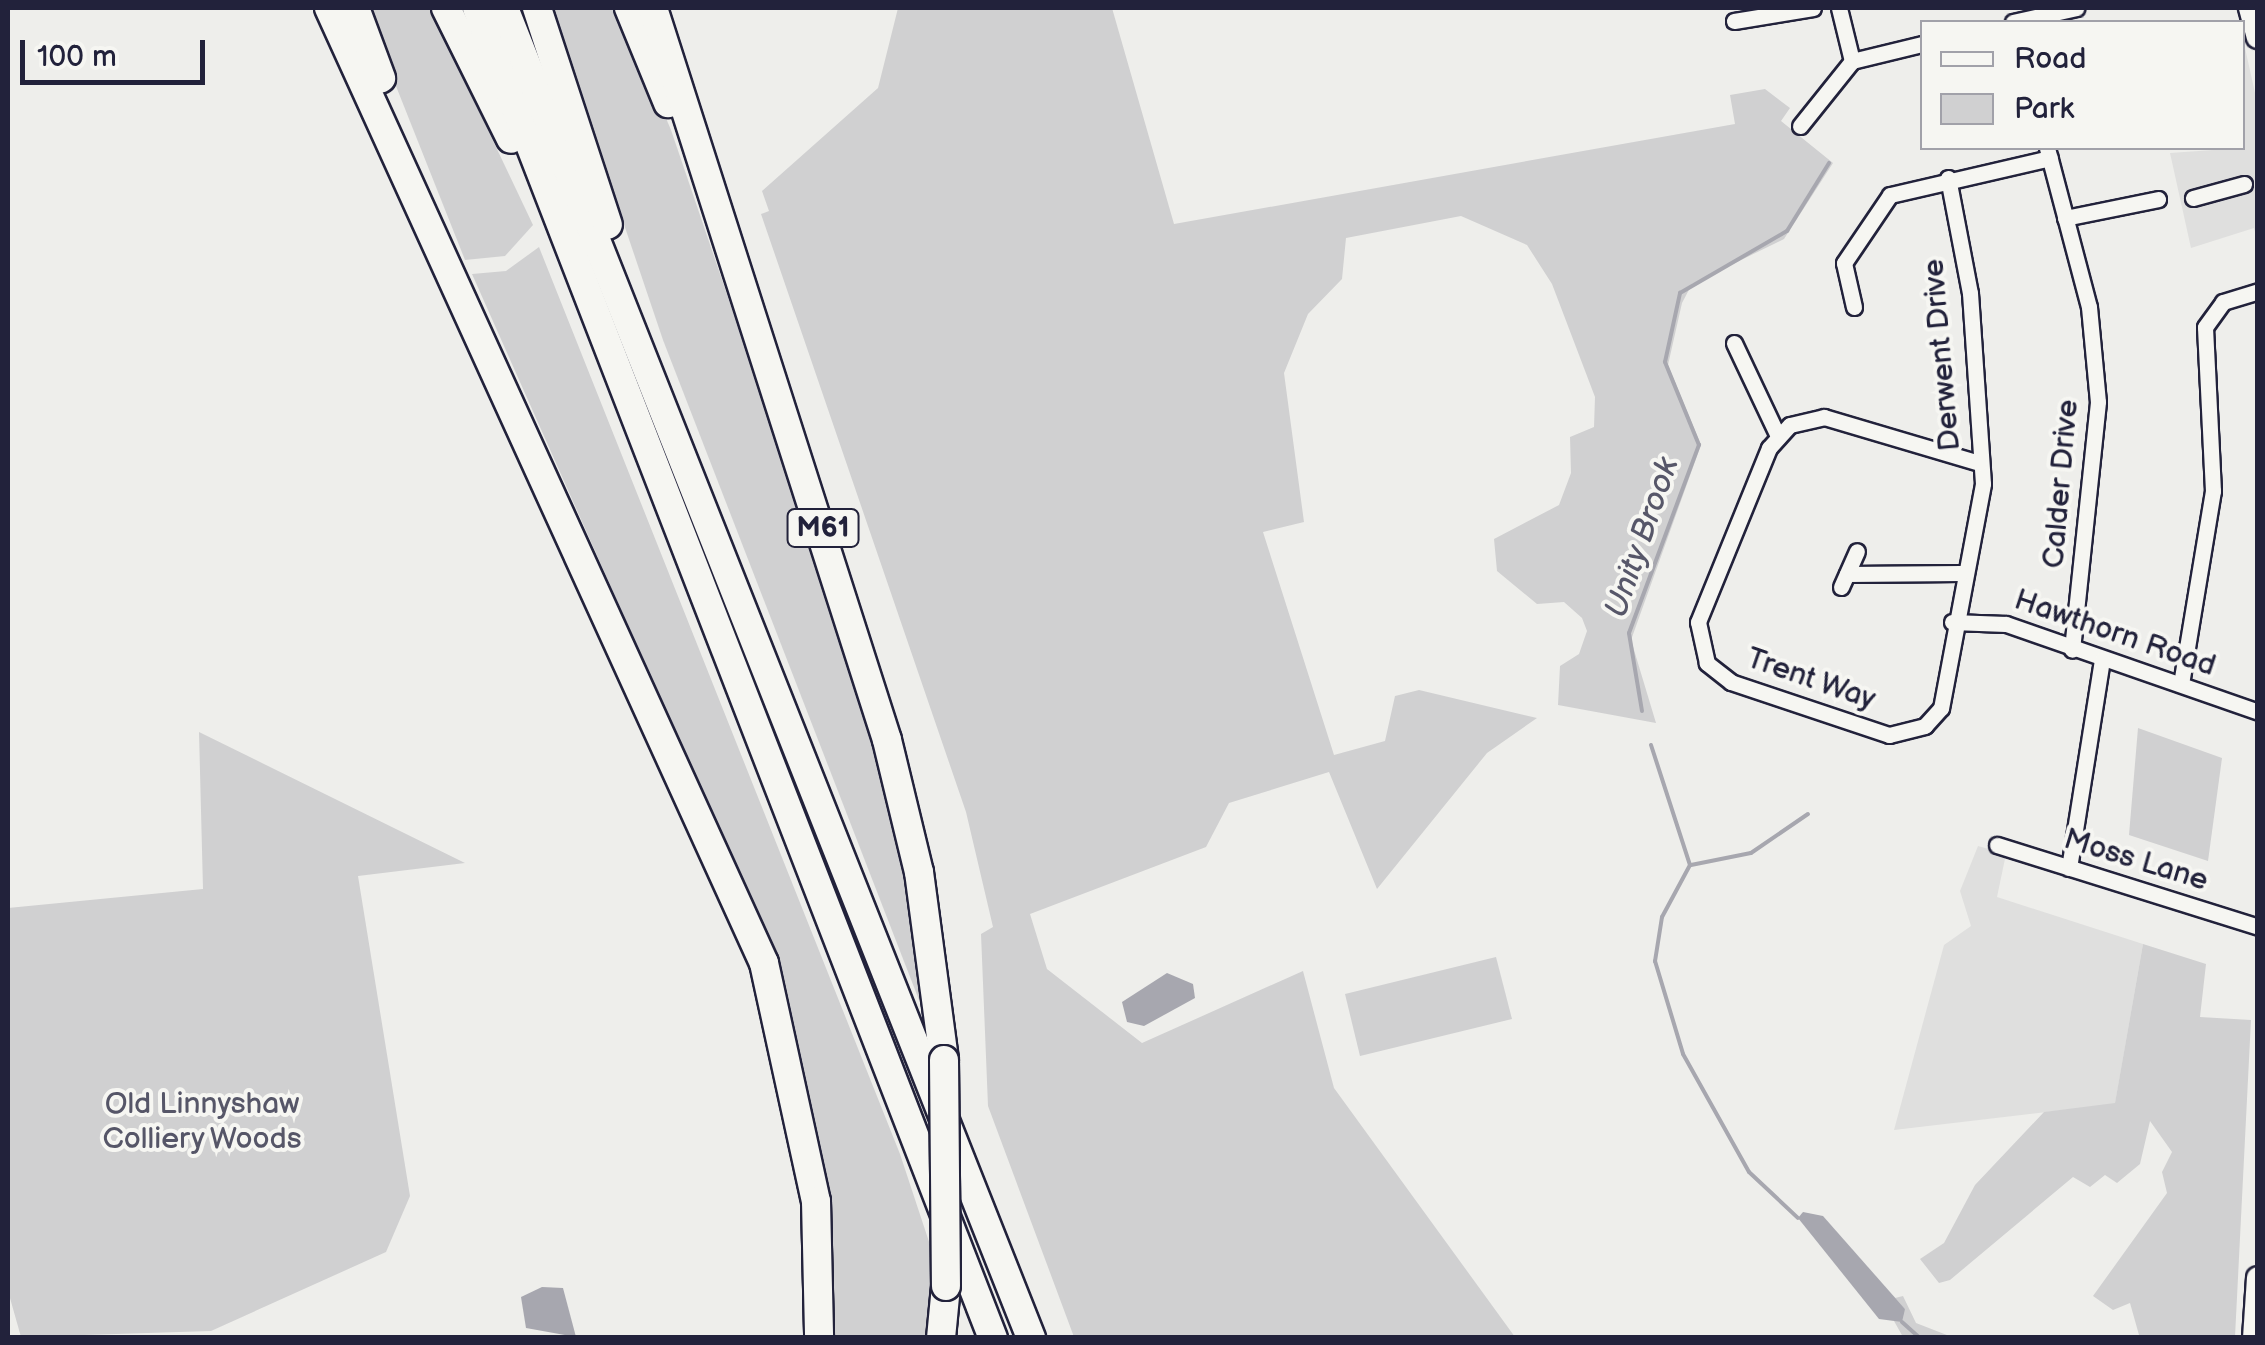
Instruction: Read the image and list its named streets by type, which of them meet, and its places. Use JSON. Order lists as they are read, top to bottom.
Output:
{
  "streets": {
    "highway": ["M61"],
    "street": [
      "Derwent Drive",
      "Calder Drive",
      "Hawthorn Road",
      "Trent Way",
      "Moss Lane"
    ]
  },
  "crossings": [
    ["Derwent Drive", "Trent Way"],
    ["Calder Drive", "Hawthorn Road"],
    ["Hawthorn Road", "Trent Way"]
  ],
  "water": ["Unity Brook"],
  "parks": ["Old Linnyshaw Colliery Woods"],
  "legend": ["Road", "Park"],
  "scale_bar": "100 m"
}
